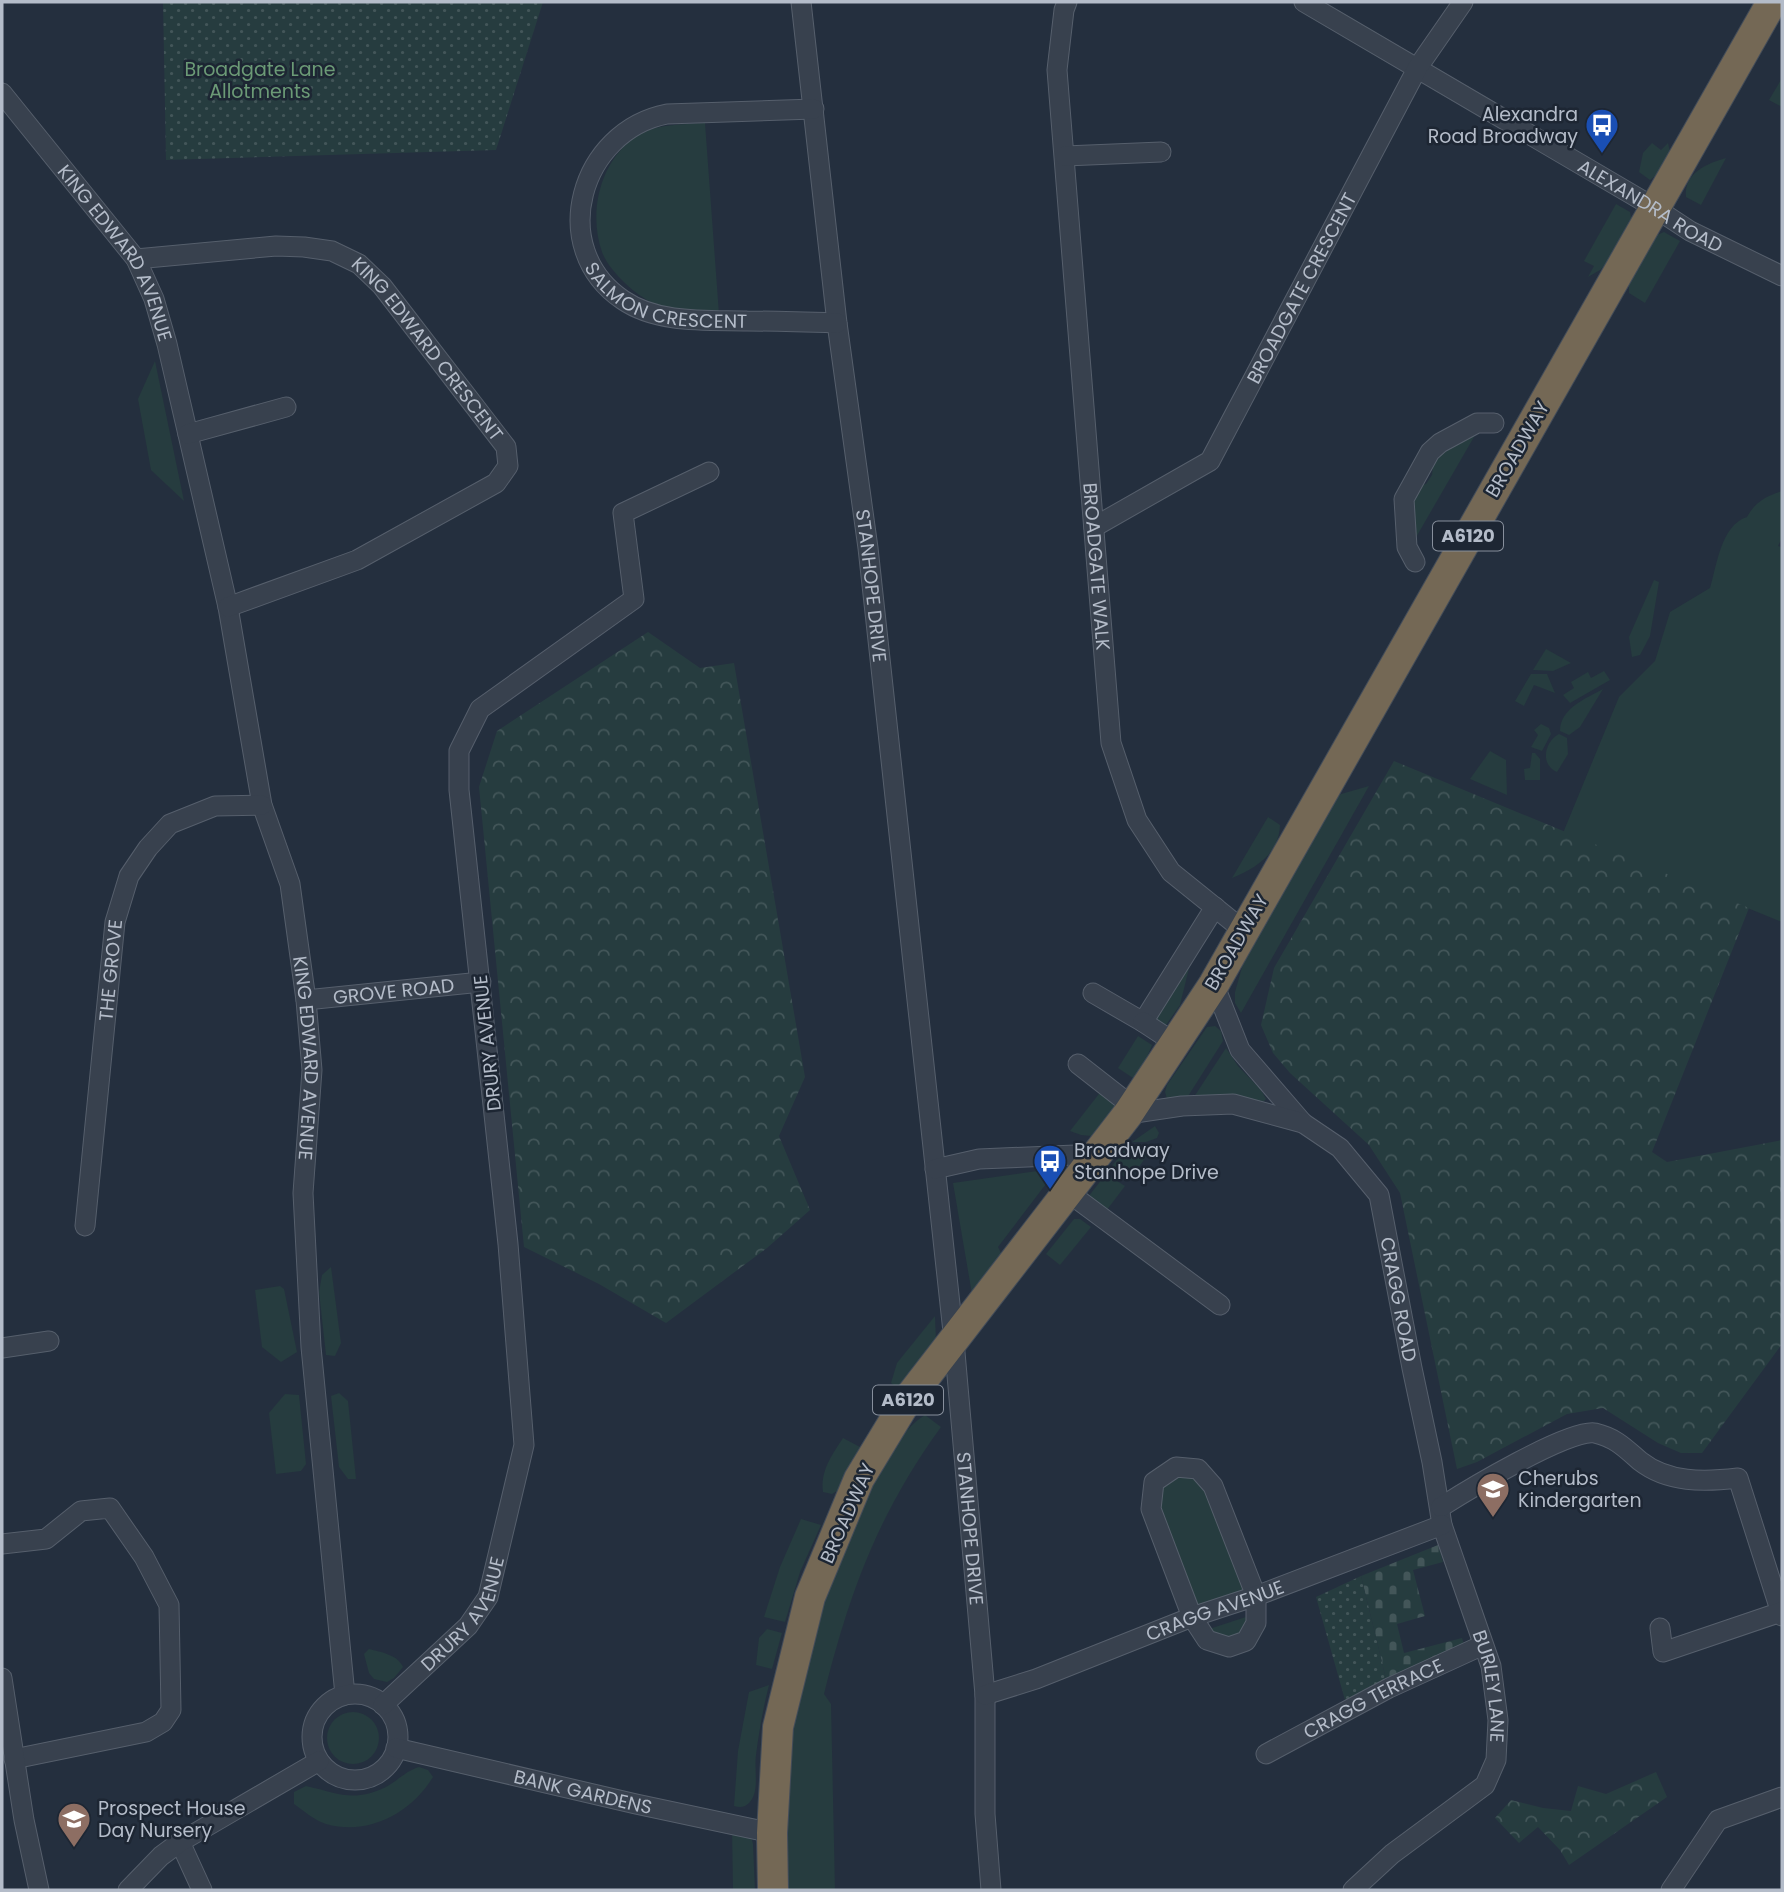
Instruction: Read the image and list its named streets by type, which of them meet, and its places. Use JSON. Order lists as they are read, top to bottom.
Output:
{
  "streets": {
    "highway": ["BROADWAY", "A6120"],
    "street": [
      "ALEXANDRA ROAD",
      "KING EDWARD AVENUE",
      "SALMON CRESCENT",
      "BROADGATE CRESCENT",
      "KING EDWARD CRESCENT",
      "BROADGATE WALK",
      "STANHOPE DRIVE",
      "THE GROVE",
      "GROVE ROAD",
      "DRURY AVENUE",
      "CRAGG ROAD",
      "CRAGG AVENUE",
      "BURLEY LANE",
      "CRAGG TERRACE",
      "BANK GARDENS"
    ]
  },
  "crossings": [
    ["ALEXANDRA ROAD", "BROADGATE CRESCENT"],
    ["ALEXANDRA ROAD", "BROADWAY"],
    ["KING EDWARD AVENUE", "KING EDWARD CRESCENT"],
    ["KING EDWARD AVENUE", "THE GROVE"],
    ["KING EDWARD AVENUE", "GROVE ROAD"],
    ["KING EDWARD AVENUE", "DRURY AVENUE"],
    ["KING EDWARD AVENUE", "BANK GARDENS"],
    ["SALMON CRESCENT", "STANHOPE DRIVE"],
    ["BROADGATE CRESCENT", "BROADGATE WALK"],
    ["BROADWAY", "BROADGATE WALK"],
    ["BROADWAY", "STANHOPE DRIVE"],
    ["BROADWAY", "CRAGG ROAD"],
    ["BROADWAY", "BANK GARDENS"],
    ["STANHOPE DRIVE", "CRAGG AVENUE"],
    ["GROVE ROAD", "DRURY AVENUE"],
    ["DRURY AVENUE", "BANK GARDENS"],
    ["CRAGG ROAD", "CRAGG AVENUE"],
    ["CRAGG ROAD", "BURLEY LANE"],
    ["CRAGG AVENUE", "BURLEY LANE"],
    ["BURLEY LANE", "CRAGG TERRACE"]
  ],
  "parks": ["Broadgate Lane Allotments"],
  "places": {
    "bus stop": ["Alexandra Road Broadway", "Broadway Stanhope Drive"],
    "school or university": ["Cherubs Kindergarten", "Prospect House Day Nursery"]
  }
}
